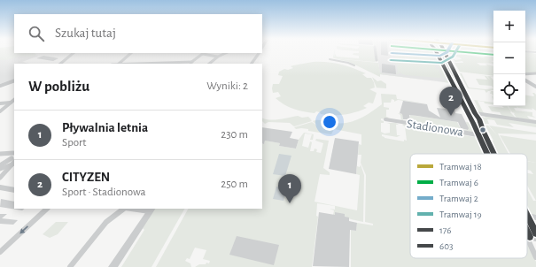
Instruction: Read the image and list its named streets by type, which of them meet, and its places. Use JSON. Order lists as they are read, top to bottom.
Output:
{
  "streets": {
    "street": ["Stadionowa"]
  },
  "lines": [
    "tram line 6",
    "tram line 2",
    "tram line 19",
    "transit line 176",
    "transit line 603"
  ],
  "legend": [
    "Tramwaj 18",
    "Tramwaj 6",
    "Tramwaj 2",
    "Tramwaj 19",
    "176",
    "603"
  ],
  "page": {
    "map_buttons": ["+", "−"],
    "search": "Szukaj tutaj",
    "heading": ["W pobliżu", "Wyniki: 2"],
    "pins": ["2", "1"],
    "list": [
      {
        "mark": "1",
        "name": "Pływalnia letnia",
        "note": "Sport",
        "value": "230 m"
      },
      {
        "mark": "2",
        "name": "CITYZEN",
        "note": "Sport · Stadionowa",
        "value": "250 m"
      }
    ]
  }
}
